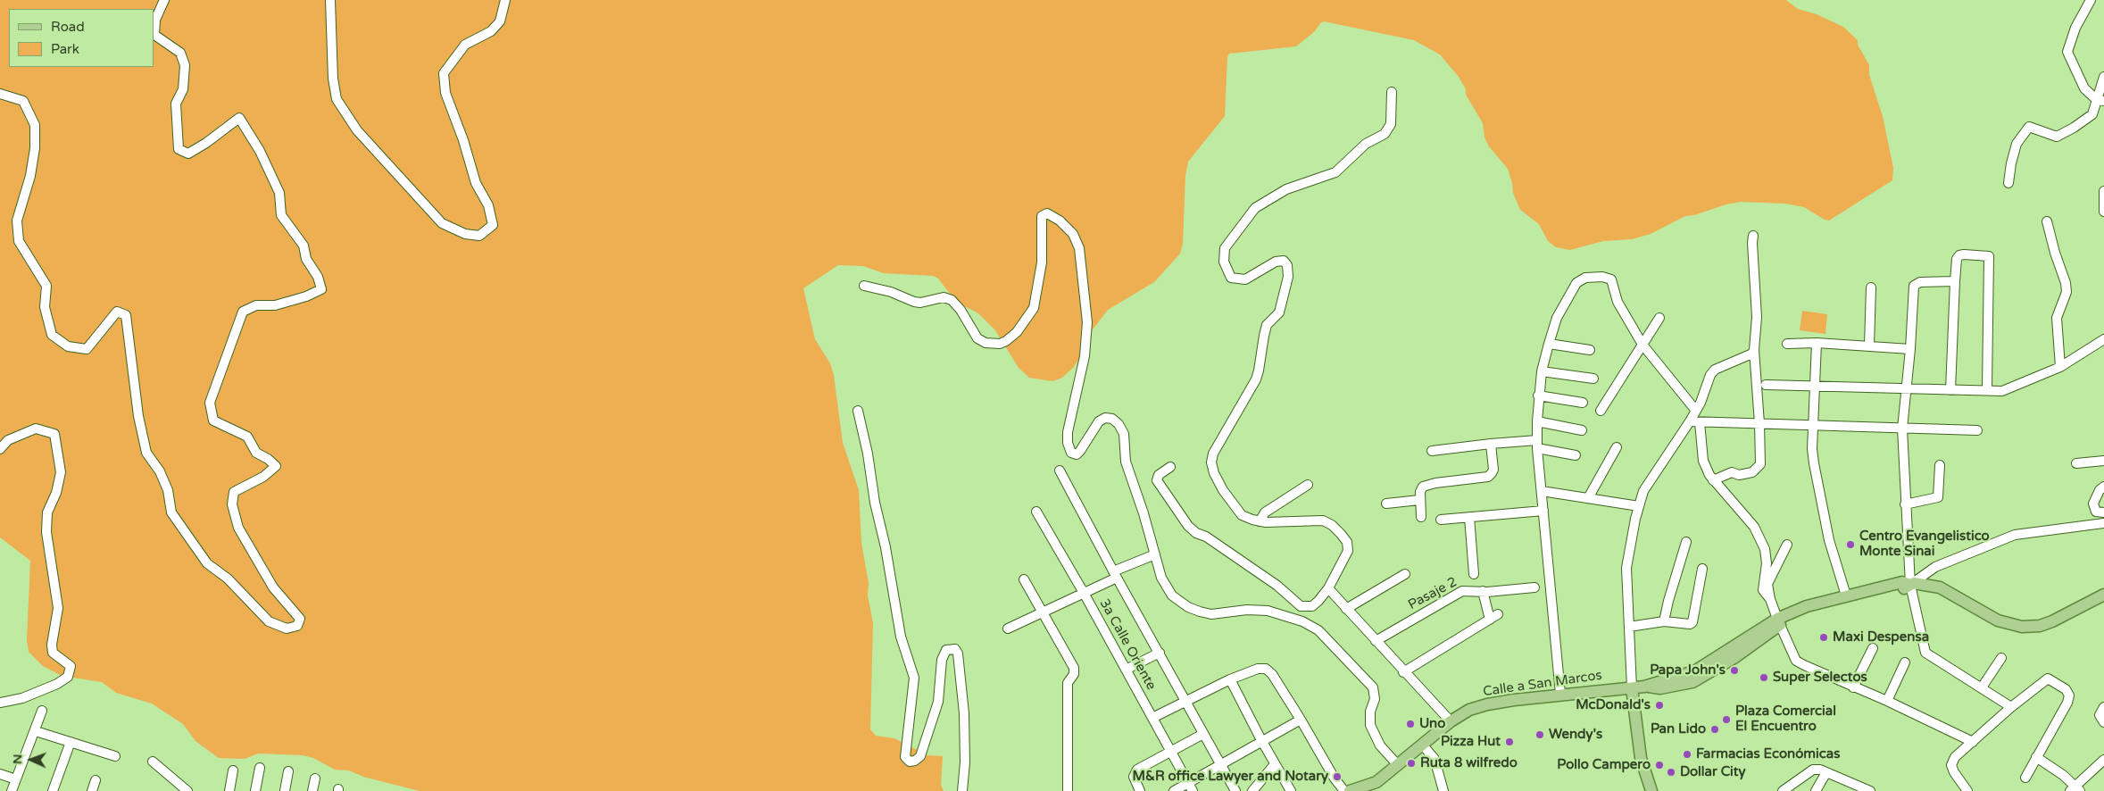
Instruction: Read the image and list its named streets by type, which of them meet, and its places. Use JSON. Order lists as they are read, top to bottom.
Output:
{
  "streets": {
    "main road": ["Calle a San Marcos"],
    "street": ["Pasaje 2", "3a Calle Oriente"]
  },
  "places": [
    "Centro Evangelistico Monte Sinai",
    "Maxi Despensa",
    "Papa John's",
    "Super Selectos",
    "McDonald's",
    "Plaza Comercial El Encuentro",
    "Uno",
    "Pan Lido",
    "Wendy's",
    "Pizza Hut",
    "Farmacias Económicas",
    "Ruta 8 wilfredo",
    "Pollo Campero",
    "Dollar City",
    "M&R office Lawyer and Notary"
  ],
  "legend": ["Road", "Park"],
  "north": "left"
}
